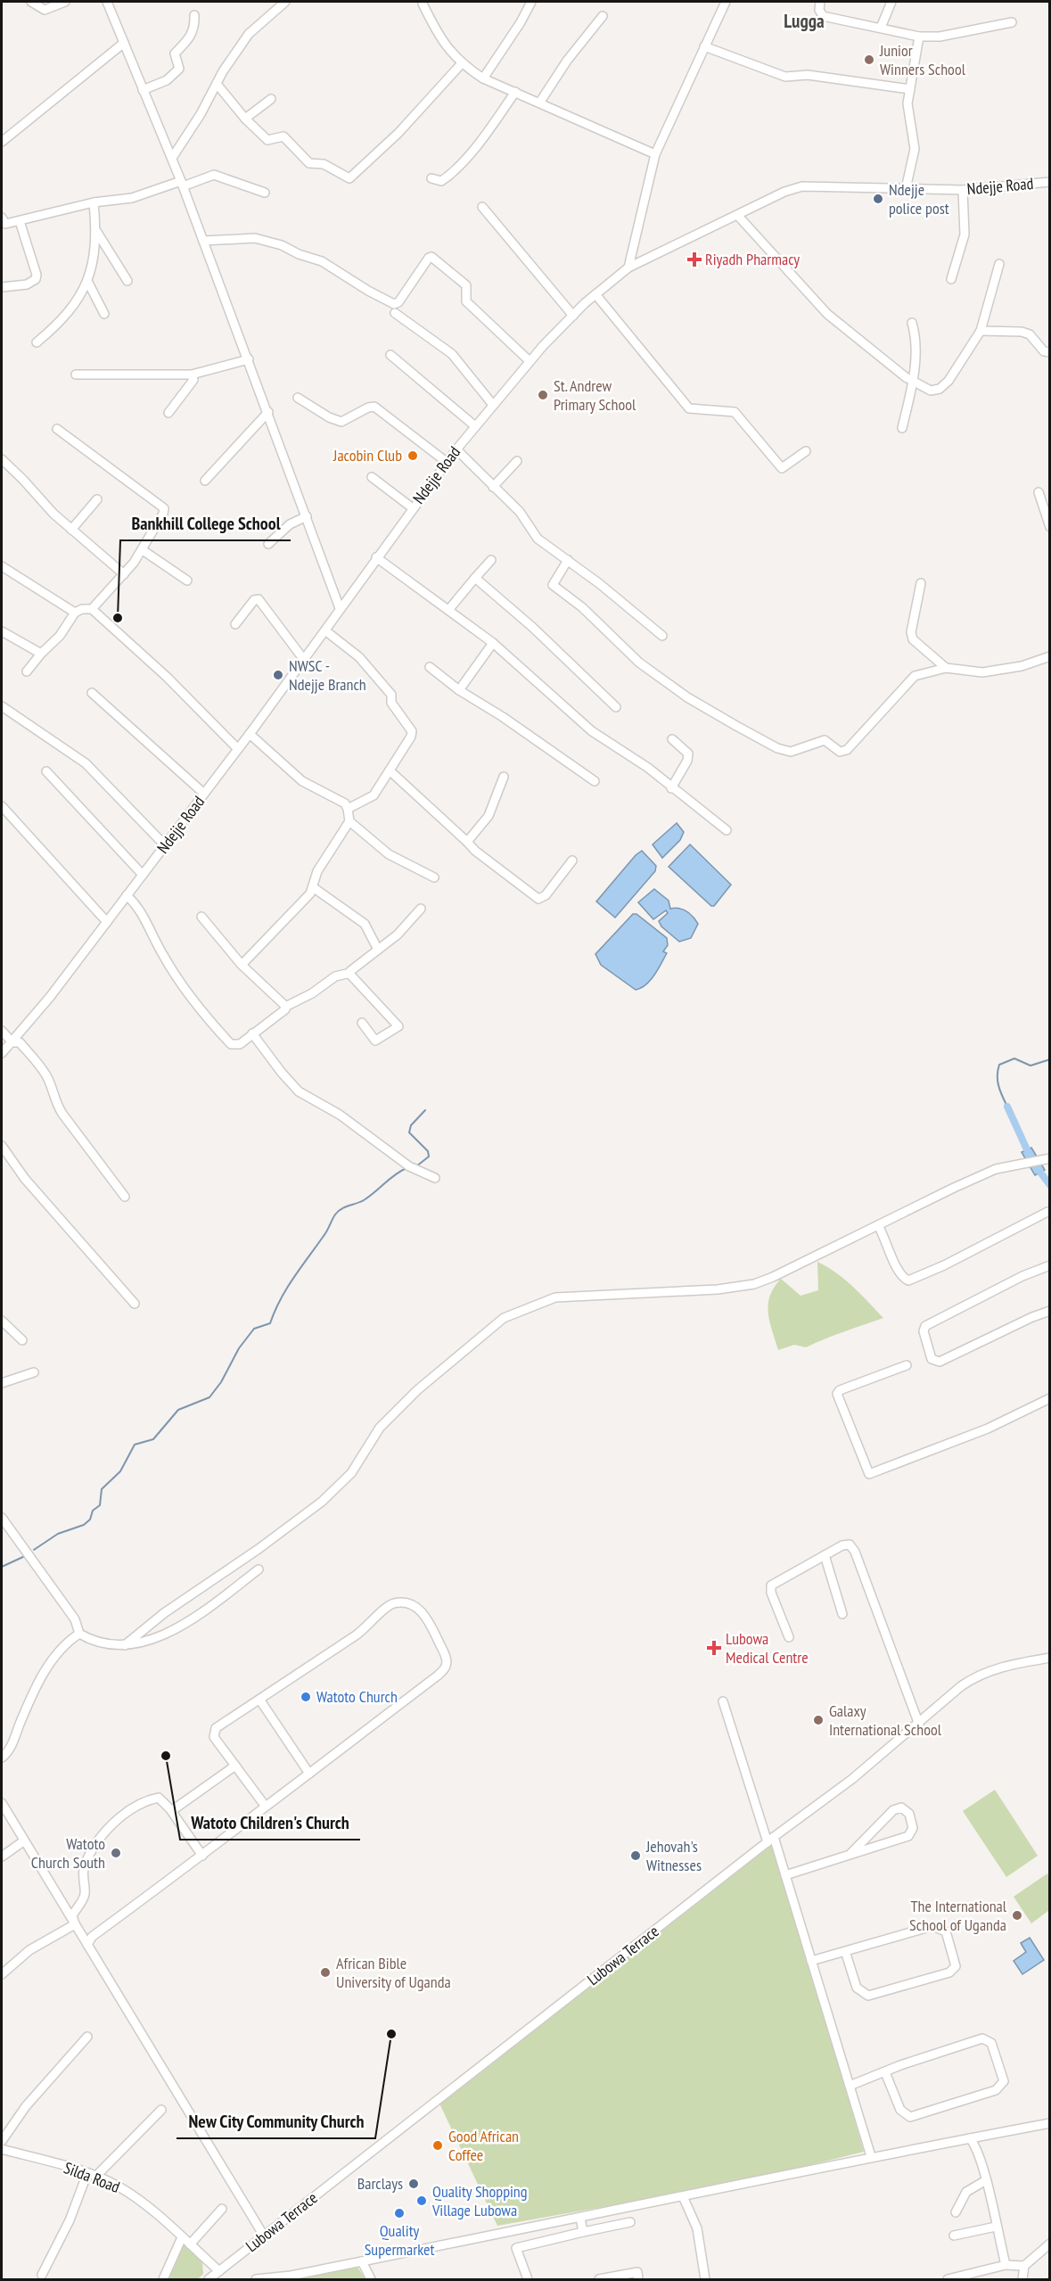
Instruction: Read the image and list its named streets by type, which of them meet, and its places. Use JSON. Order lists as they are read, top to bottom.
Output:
{
  "streets": {
    "street": ["Ndejje Road", "Lubowa Terrace", "Silda Road"]
  },
  "crossings": [
    ["Lubowa Terrace", "Silda Road"]
  ],
  "districts": ["Lugga"],
  "places": {
    "other": [
      "Junior Winners School",
      "Ndejje police post",
      "St. Andrew Primary School",
      "Jacobin Club",
      "Bankhill College School",
      "NWSC - Ndejje Branch",
      "Watoto Church",
      "Galaxy International School",
      "Watoto Children's Church",
      "Watoto Church South",
      "Jehovah's Witnesses",
      "The International School of Uganda",
      "African Bible University of Uganda",
      "New City Community Church",
      "Good African Coffee",
      "Barclays",
      "Quality Shopping Village Lubowa",
      "Quality Supermarket"
    ],
    "health": ["Riyadh Pharmacy", "Lubowa Medical Centre"]
  }
}
